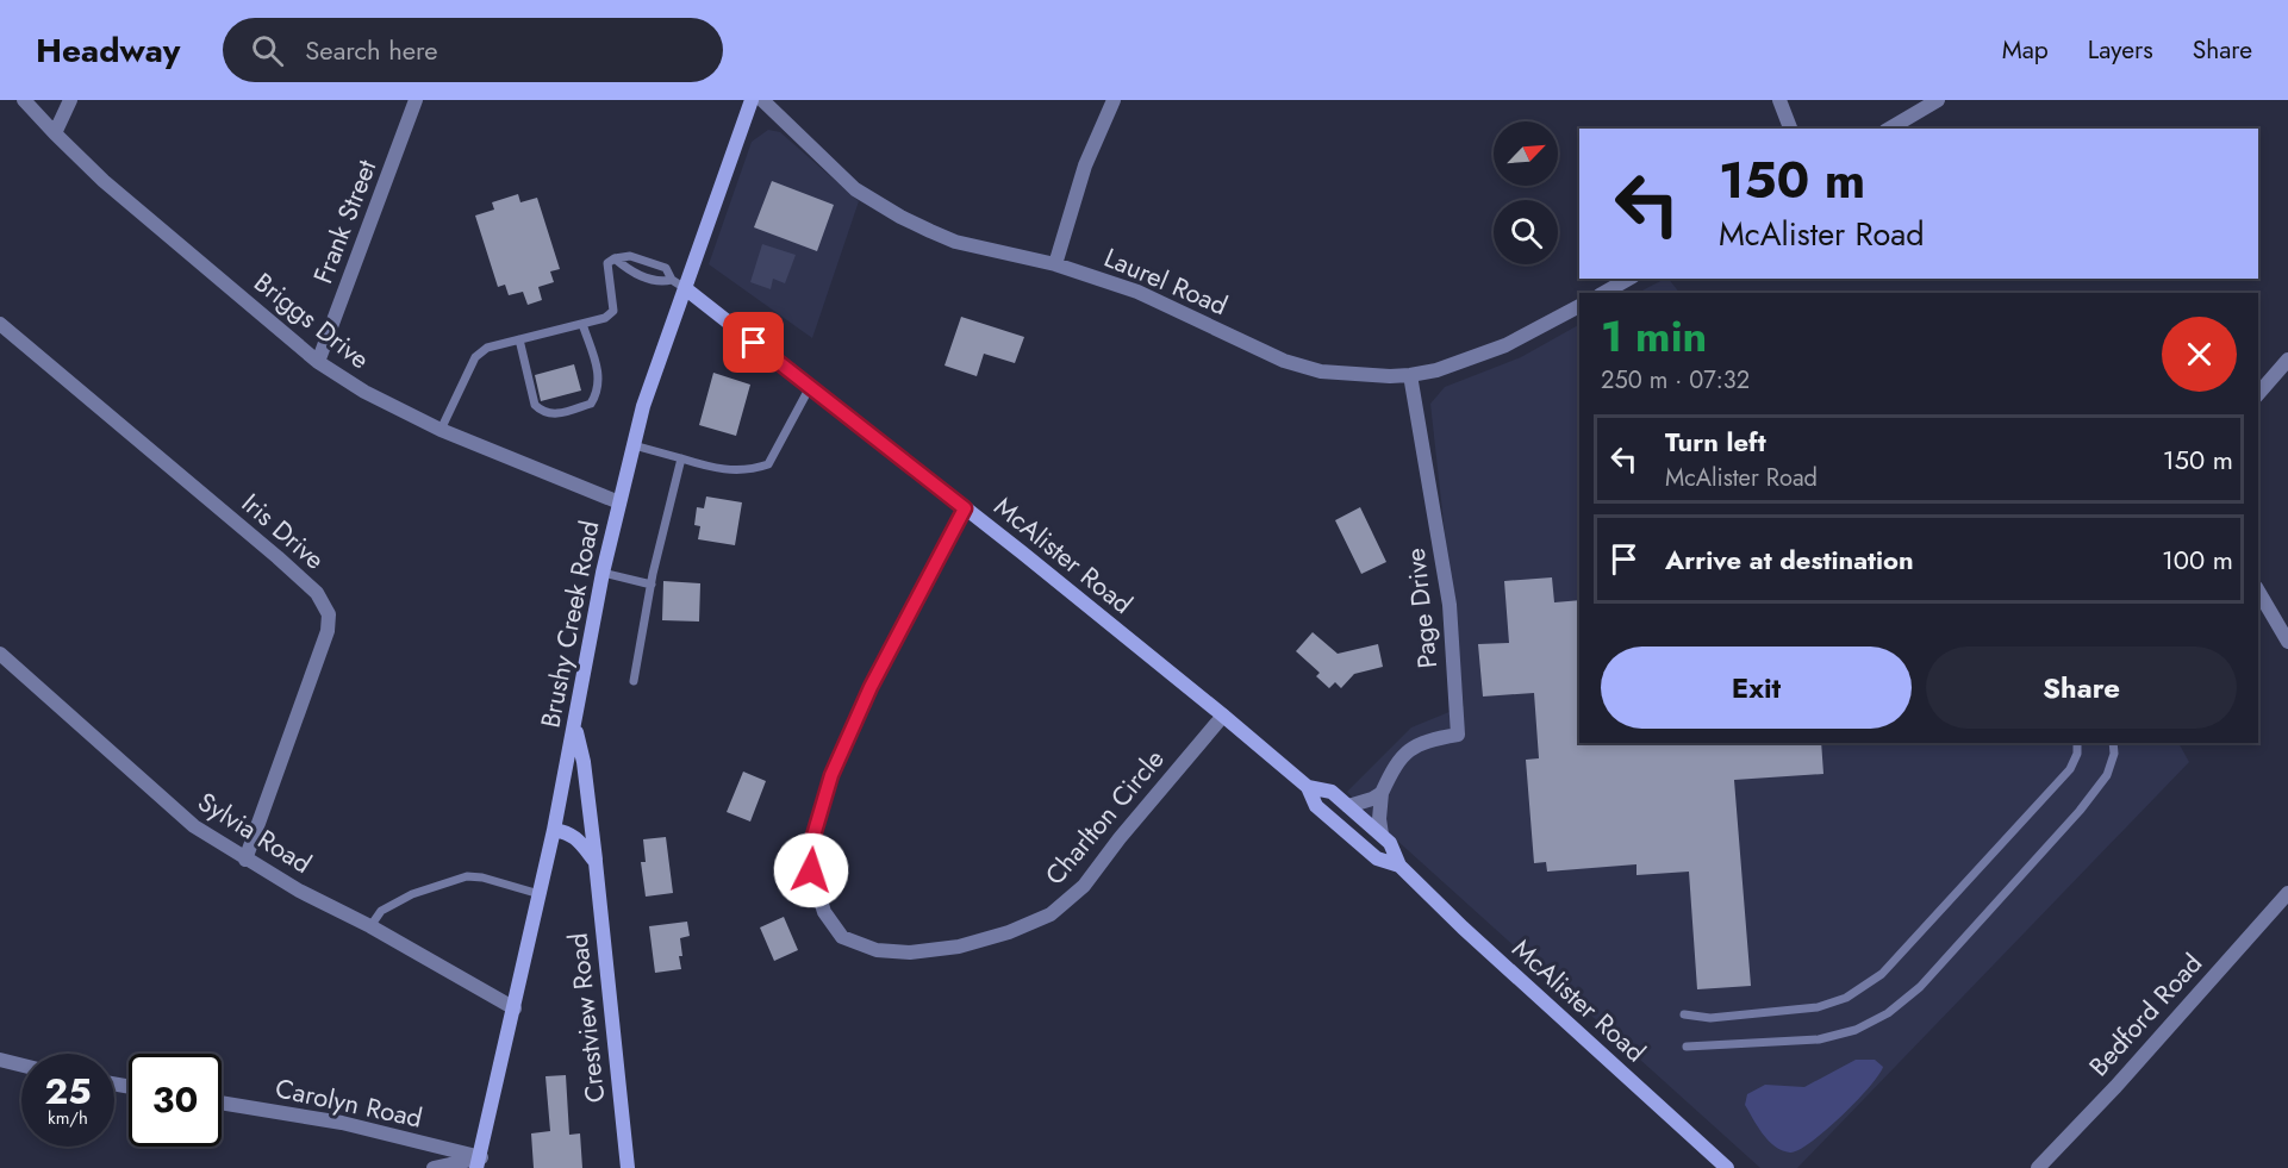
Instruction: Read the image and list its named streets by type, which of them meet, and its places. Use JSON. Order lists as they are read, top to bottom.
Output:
{
  "streets": {
    "street": [
      "Frank Street",
      "Laurel Road",
      "Briggs Drive",
      "Iris Drive",
      "McAlister Road",
      "Page Drive",
      "Brushy Creek Road",
      "Charlton Circle",
      "Sylvia Road",
      "Bedford Road",
      "Crestview Road",
      "Carolyn Road"
    ]
  },
  "crossings": [
    ["Frank Street", "Briggs Drive"],
    ["Laurel Road", "Page Drive"],
    ["Briggs Drive", "Brushy Creek Road"],
    ["Iris Drive", "Sylvia Road"],
    ["McAlister Road", "Page Drive"],
    ["McAlister Road", "Brushy Creek Road"],
    ["McAlister Road", "Charlton Circle"],
    ["Brushy Creek Road", "Sylvia Road"],
    ["Brushy Creek Road", "Crestview Road"],
    ["Brushy Creek Road", "Carolyn Road"]
  ],
  "north": "top right",
  "page": {
    "header": "Headway",
    "search": "Search here",
    "nav": ["Map", "Layers", "Share"],
    "turn": ["150 m", "McAlister Road"],
    "heading": ["1 min", "250 m · 07:32"],
    "list": [
      {
        "name": "Turn left",
        "note": "McAlister Road",
        "value": "150 m"
      },
      {
        "name": "Arrive at destination",
        "value": "100 m"
      }
    ],
    "buttons": ["Exit", "Share"],
    "speed": "25 km/h",
    "limit": "30"
  }
}
